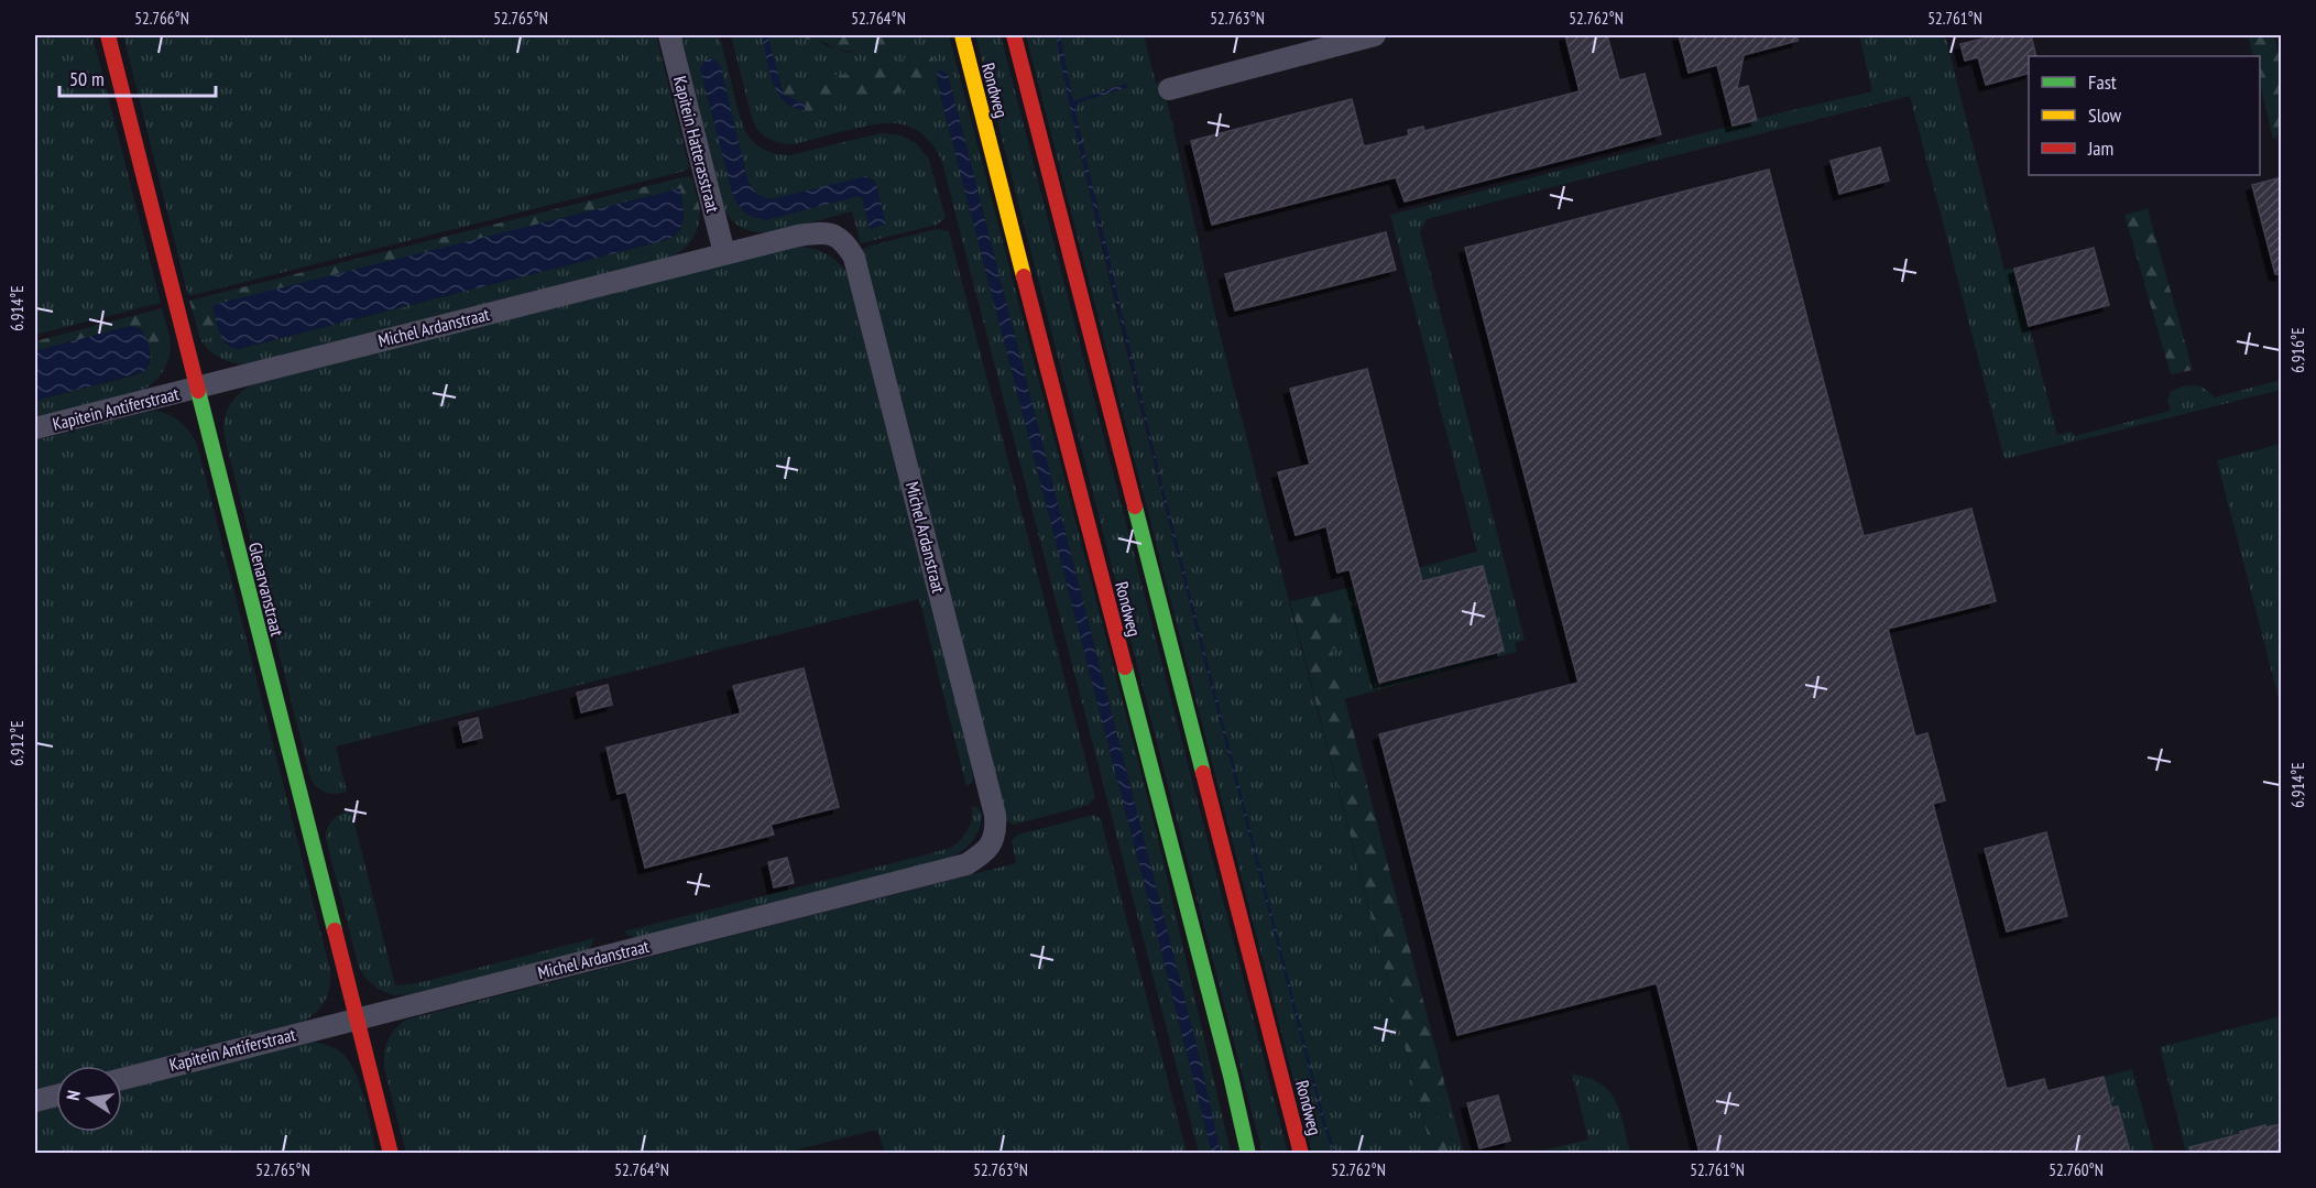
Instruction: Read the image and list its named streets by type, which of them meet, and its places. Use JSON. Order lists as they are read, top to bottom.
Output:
{
  "streets": {
    "main road": ["Rondweg", "Glenarvanstraat"],
    "street": ["Kapitein Hatterasstraat", "Michel Ardanstraat", "Kapitein Antiferstraat"]
  },
  "crossings": [
    ["Kapitein Hatterasstraat", "Michel Ardanstraat"],
    ["Michel Ardanstraat", "Kapitein Antiferstraat"],
    ["Michel Ardanstraat", "Glenarvanstraat"],
    ["Kapitein Antiferstraat", "Glenarvanstraat"]
  ],
  "legend": ["Fast", "Slow", "Jam"],
  "scale_bar": "50 m",
  "north": "left",
  "coordinates": [
    "52.766°N",
    "52.765°N",
    "52.764°N",
    "52.763°N",
    "52.762°N",
    "52.761°N",
    "6.914°E",
    "6.916°E",
    "6.912°E",
    "52.760°N"
  ]
}
